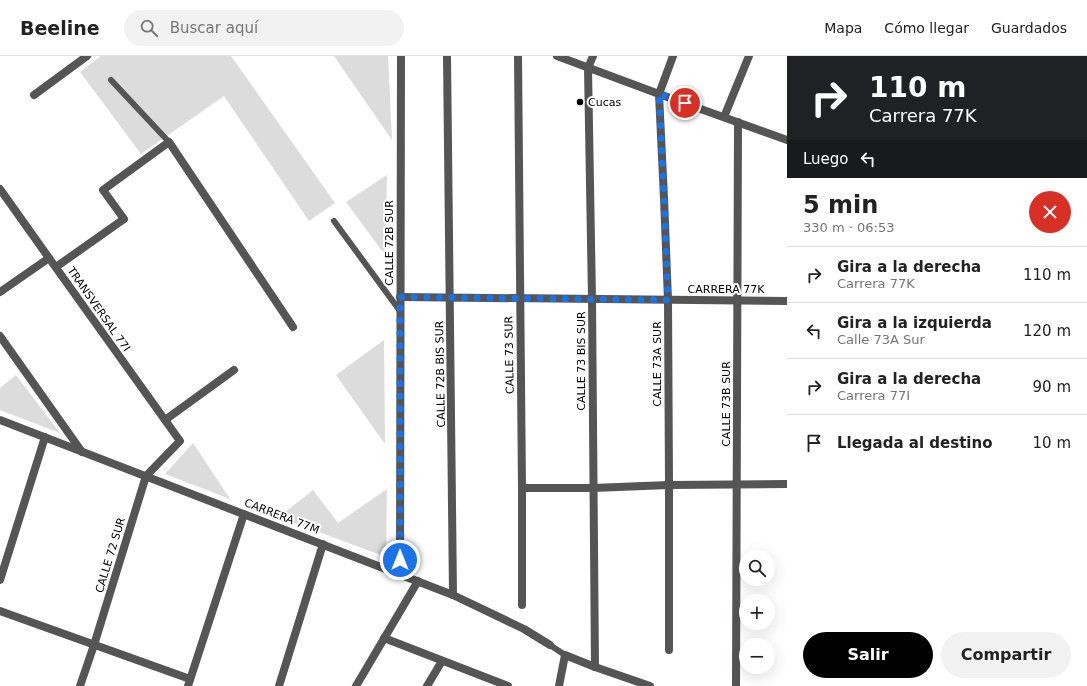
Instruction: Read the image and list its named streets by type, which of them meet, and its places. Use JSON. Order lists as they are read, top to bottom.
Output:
{
  "streets": {
    "street": [
      "CALLE 72B SUR",
      "CARRERA 77K",
      "TRANSVERSAL 77I",
      "CALLE 73 SUR",
      "CALLE 73 BIS SUR",
      "CALLE 73A SUR",
      "CALLE 72B BIS SUR",
      "CALLE 73B SUR",
      "CARRERA 77M",
      "CALLE 72 SUR"
    ]
  },
  "crossings": [
    ["CALLE 72B SUR", "CARRERA 77K"],
    ["CALLE 72B SUR", "CARRERA 77M"],
    ["CARRERA 77K", "CALLE 73 SUR"],
    ["CARRERA 77K", "CALLE 73 BIS SUR"],
    ["CARRERA 77K", "CALLE 73A SUR"],
    ["CARRERA 77K", "CALLE 72B BIS SUR"],
    ["CARRERA 77K", "CALLE 73B SUR"],
    ["TRANSVERSAL 77I", "CALLE 72 SUR"],
    ["CALLE 72B BIS SUR", "CARRERA 77M"],
    ["CARRERA 77M", "CALLE 72 SUR"]
  ],
  "places": ["Cucas"],
  "page": {
    "header": "Beeline",
    "search": "Buscar aquí",
    "nav": ["Mapa", "Cómo llegar", "Guardados"],
    "turn": ["110 m", "Carrera 77K"],
    "then": "Luego",
    "heading": ["5 min", "330 m · 06:53"],
    "list": [
      {
        "name": "Gira a la derecha",
        "note": "Carrera 77K",
        "value": "110 m"
      },
      {
        "name": "Gira a la izquierda",
        "note": "Calle 73A Sur",
        "value": "120 m"
      },
      {
        "name": "Gira a la derecha",
        "note": "Carrera 77I",
        "value": "90 m"
      },
      {
        "name": "Llegada al destino",
        "value": "10 m"
      }
    ],
    "map_buttons": ["+", "−"],
    "buttons": ["Salir", "Compartir"]
  }
}
